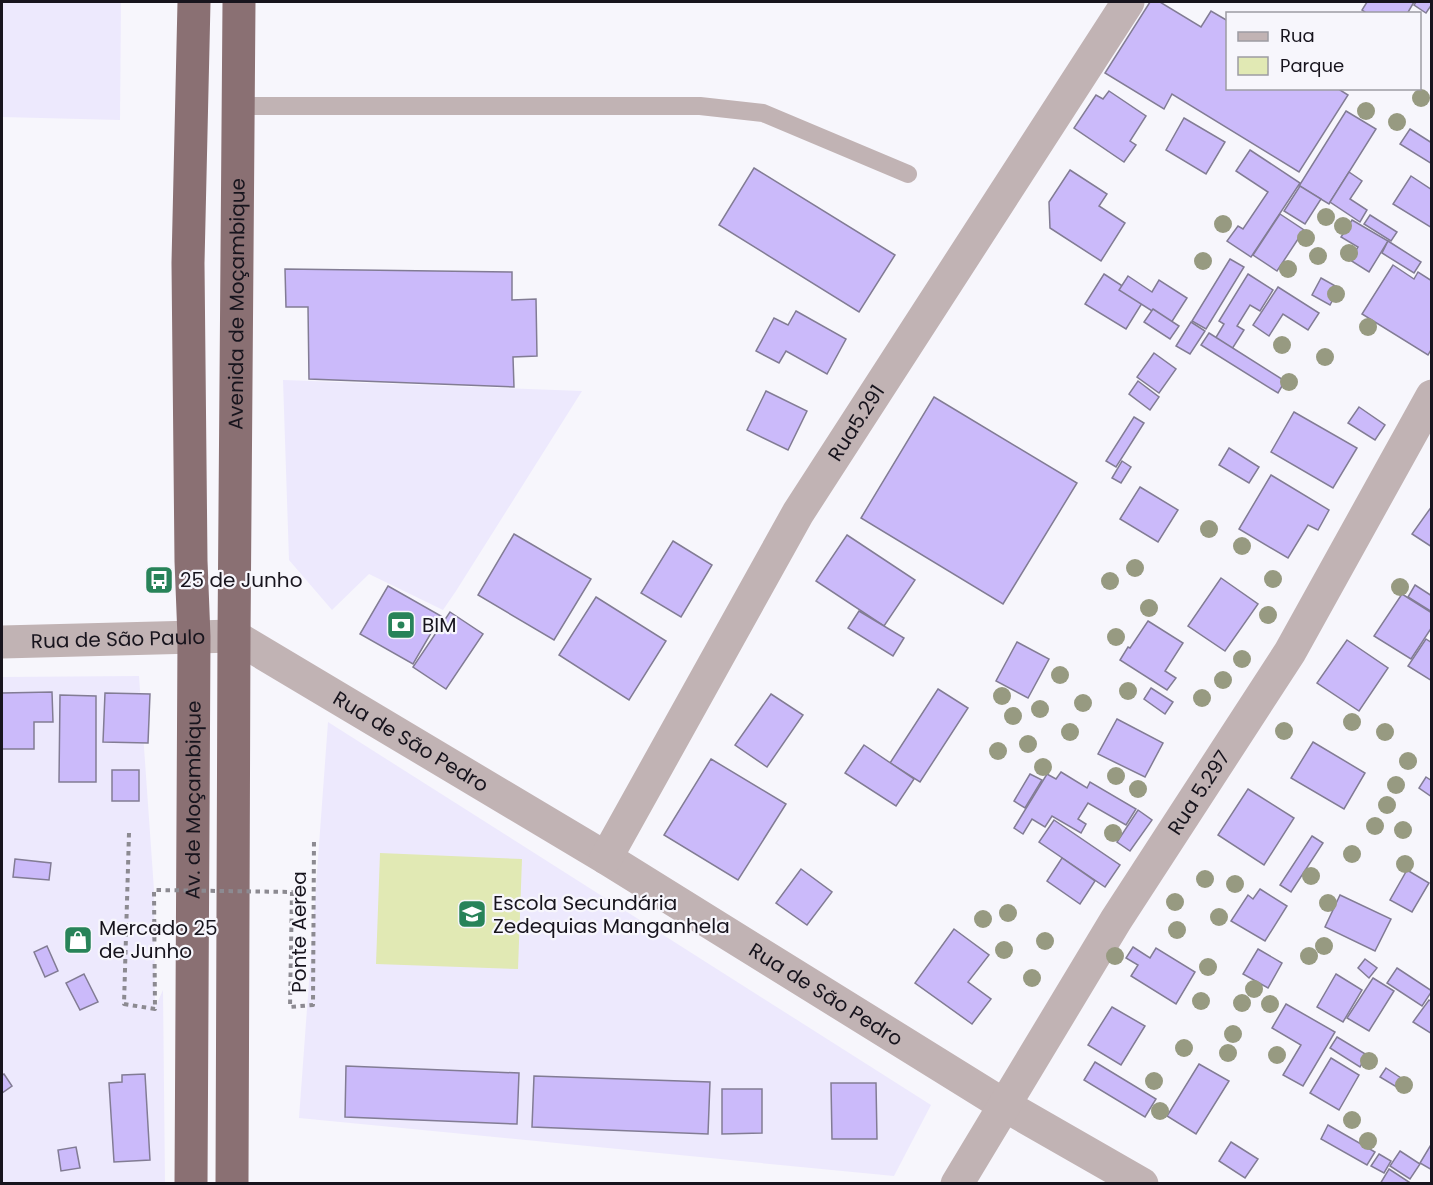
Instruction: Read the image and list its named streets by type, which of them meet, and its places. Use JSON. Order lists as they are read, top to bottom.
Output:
{
  "streets": {
    "highway": ["Avenida de Moçambique", "Av. de Moçambique"],
    "street": [
      "Rua5.291",
      "Rua de São Paulo",
      "Rua de São Pedro",
      "Rua 5.297"
    ],
    "path": ["Ponte Aerea"]
  },
  "crossings": [
    ["Avenida de Moçambique", "Rua de São Paulo"],
    ["Avenida de Moçambique", "Rua de São Pedro"],
    ["Avenida de Moçambique", "Av. de Moçambique"],
    ["Rua5.291", "Rua de São Pedro"],
    ["Rua de São Paulo", "Rua de São Pedro"],
    ["Rua de São Paulo", "Av. de Moçambique"],
    ["Rua de São Pedro", "Rua 5.297"],
    ["Rua de São Pedro", "Av. de Moçambique"]
  ],
  "places": {
    "bus stop": ["25 de Junho"],
    "bank": ["BIM"],
    "school or university": ["Escola Secundária Zedequias Manganhela"],
    "shop": ["Mercado 25 de Junho"]
  },
  "legend": ["Rua", "Parque"]
}
